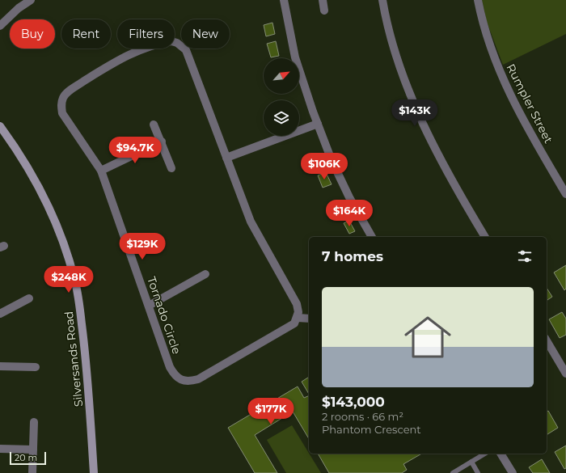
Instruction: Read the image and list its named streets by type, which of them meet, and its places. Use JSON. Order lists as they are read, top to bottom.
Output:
{
  "streets": {
    "street": ["Rumpler Street", "Tornado Circle", "Silversands Road"]
  },
  "scale_bar": "20 m",
  "north": "top right",
  "page": {
    "chip": [
      "Buy",
      "Rent",
      "Filters",
      "New"
    ],
    "price": [
      "$143K",
      "$94.7K",
      "$106K",
      "$164K",
      "$129K",
      "$248K",
      "$177K"
    ],
    "heading": "7 homes",
    "list": [
      {
        "name": "$143,000",
        "note": "2 rooms · 66 m² · Phantom Crescent"
      }
    ],
    "scale": "20 m"
  }
}
